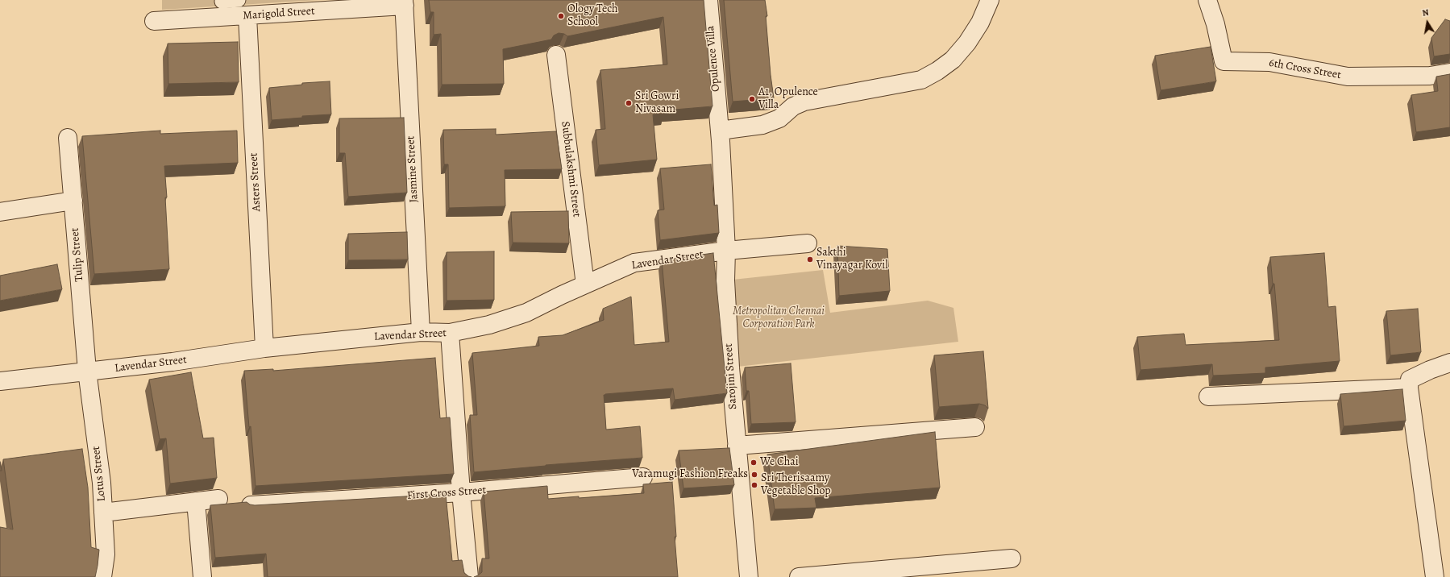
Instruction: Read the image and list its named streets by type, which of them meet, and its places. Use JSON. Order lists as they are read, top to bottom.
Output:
{
  "streets": {
    "street": [
      "Marigold Street",
      "Opulence Villa",
      "6th Cross Street",
      "Jasmine Street",
      "Subbulakshmi Street",
      "Asters Street",
      "Tulip Street",
      "Lavendar Street",
      "Sarojini Street",
      "Lotus Street",
      "First Cross Street"
    ]
  },
  "crossings": [
    ["Marigold Street", "Jasmine Street"],
    ["Marigold Street", "Asters Street"],
    ["Opulence Villa", "Sarojini Street"],
    ["Jasmine Street", "Lavendar Street"],
    ["Subbulakshmi Street", "Lavendar Street"],
    ["Asters Street", "Lavendar Street"],
    ["Tulip Street", "Lavendar Street"],
    ["Tulip Street", "Lotus Street"],
    ["Lavendar Street", "Sarojini Street"],
    ["Lavendar Street", "Lotus Street"]
  ],
  "parks": ["Metropolitan Chennai Corporation Park"],
  "places": [
    "Ology Tech School",
    "A1, Opulence Villa",
    "Sri Gowri Nivasam",
    "Sakthi Vinayagar Kovil",
    "We Chai",
    "Varamugi Fashion Freaks",
    "Sri Therisaamy Vegetable Shop"
  ],
  "north": "top"
}
